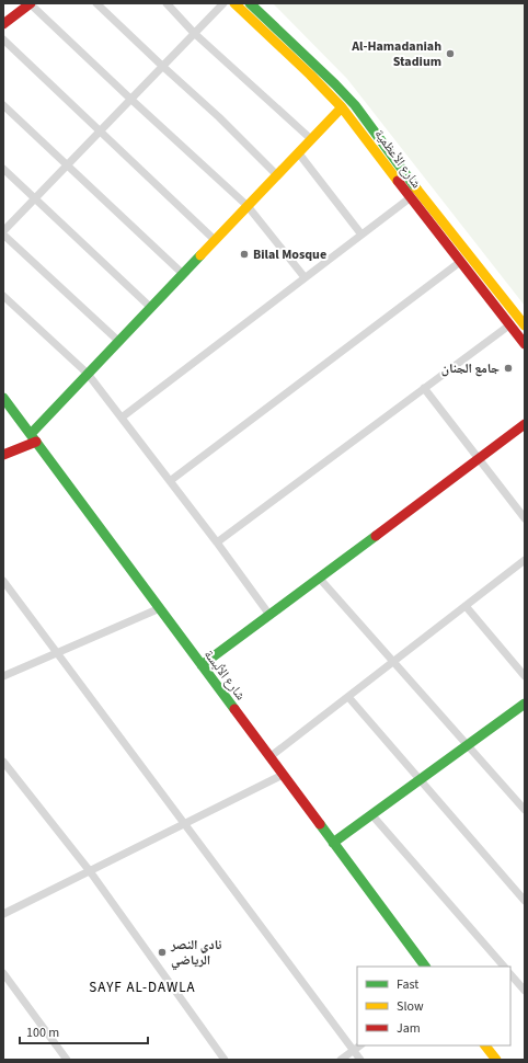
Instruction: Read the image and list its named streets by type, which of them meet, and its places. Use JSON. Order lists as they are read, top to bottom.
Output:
{
  "streets": {
    "street": ["شارع الأعظمية", "شارع الألبسة"]
  },
  "districts": ["SAYF AL-DAWLA"],
  "places": [
    "Al-Hamadaniah Stadium",
    "Bilal Mosque",
    "جامع الجنان",
    "نادي النصر الرياضي"
  ],
  "legend": ["Fast", "Slow", "Jam"],
  "scale_bar": "100 m"
}
